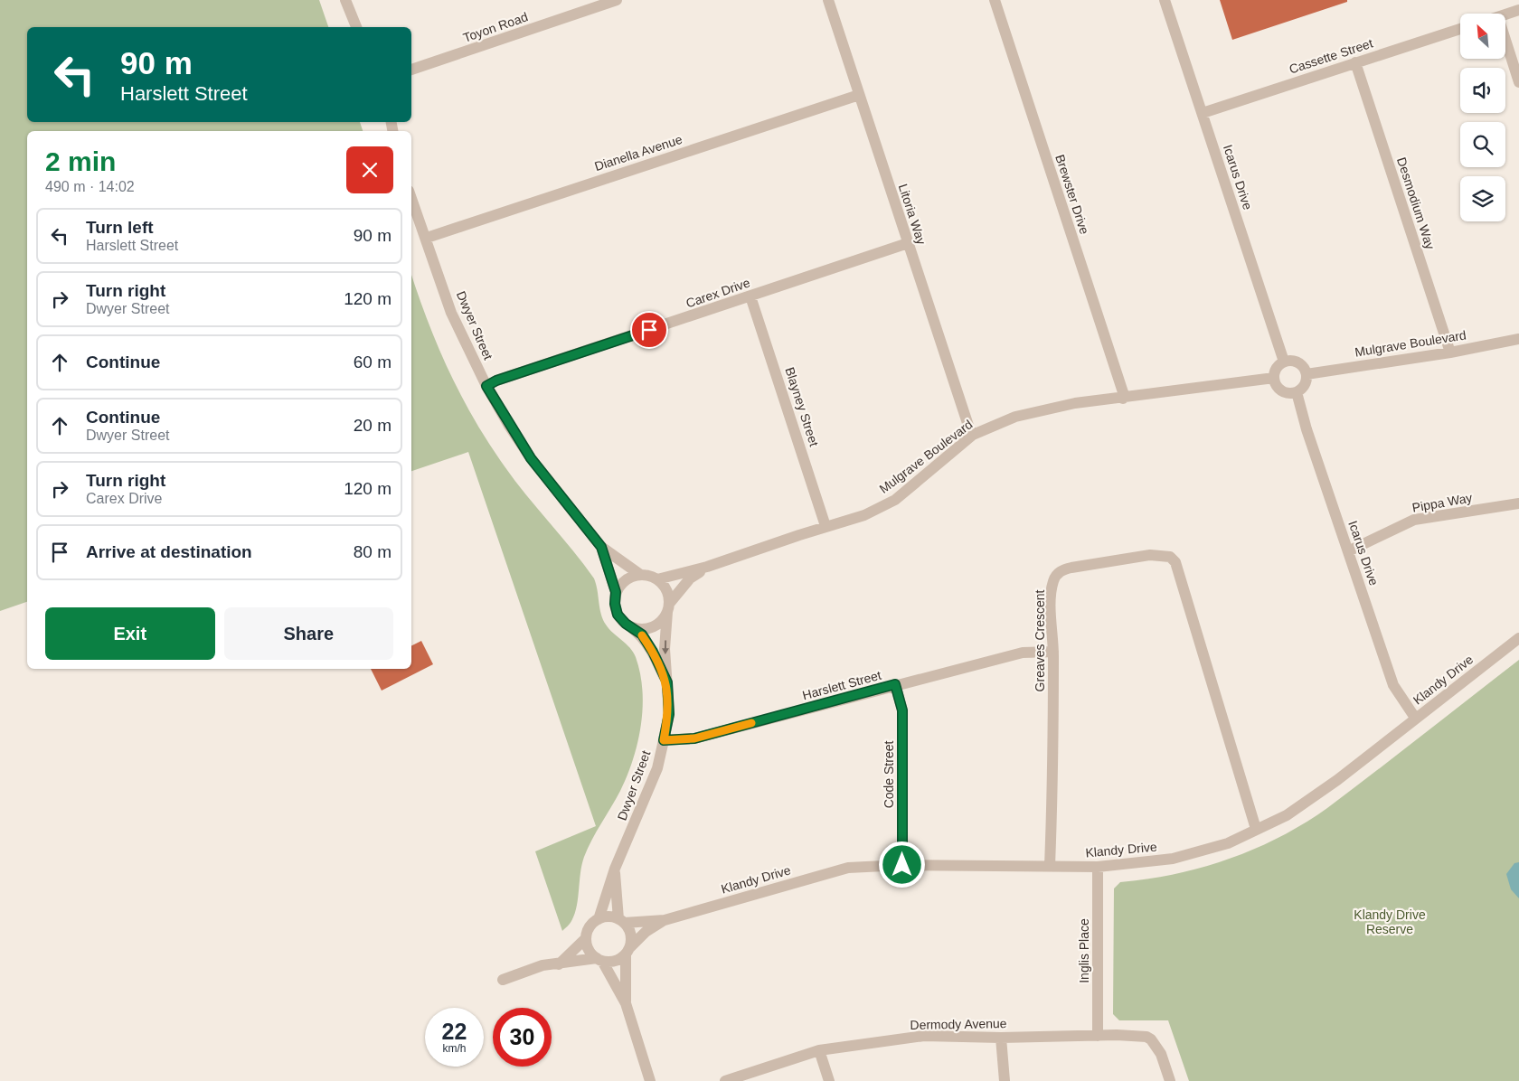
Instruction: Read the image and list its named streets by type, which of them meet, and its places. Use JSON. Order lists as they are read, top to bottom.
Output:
{
  "streets": {
    "street": [
      "Toyon Road",
      "Cassette Street",
      "Dianella Avenue",
      "Icarus Drive",
      "Brewster Drive",
      "Desmodium Way",
      "Litoria Way",
      "Carex Drive",
      "Dwyer Street",
      "Mulgrave Boulevard",
      "Blayney Street",
      "Pippa Way",
      "Greaves Crescent",
      "Klandy Drive",
      "Harslett Street",
      "Code Street",
      "Inglis Place",
      "Dermody Avenue"
    ]
  },
  "crossings": [
    ["Cassette Street", "Icarus Drive"],
    ["Cassette Street", "Desmodium Way"],
    ["Dianella Avenue", "Litoria Way"],
    ["Dianella Avenue", "Dwyer Street"],
    ["Icarus Drive", "Mulgrave Boulevard"],
    ["Icarus Drive", "Pippa Way"],
    ["Icarus Drive", "Klandy Drive"],
    ["Brewster Drive", "Mulgrave Boulevard"],
    ["Desmodium Way", "Mulgrave Boulevard"],
    ["Litoria Way", "Carex Drive"],
    ["Litoria Way", "Mulgrave Boulevard"],
    ["Carex Drive", "Dwyer Street"],
    ["Carex Drive", "Blayney Street"],
    ["Dwyer Street", "Mulgrave Boulevard"],
    ["Dwyer Street", "Klandy Drive"],
    ["Dwyer Street", "Harslett Street"],
    ["Mulgrave Boulevard", "Blayney Street"],
    ["Greaves Crescent", "Klandy Drive"],
    ["Greaves Crescent", "Harslett Street"],
    ["Klandy Drive", "Code Street"],
    ["Klandy Drive", "Inglis Place"],
    ["Harslett Street", "Code Street"],
    ["Inglis Place", "Dermody Avenue"]
  ],
  "parks": ["Klandy Drive Reserve"],
  "north": "top left",
  "page": {
    "turn": ["90 m", "Harslett Street"],
    "heading": ["2 min", "490 m · 14:02"],
    "list": [
      {
        "name": "Turn left",
        "note": "Harslett Street",
        "value": "90 m"
      },
      {
        "name": "Turn right",
        "note": "Dwyer Street",
        "value": "120 m"
      },
      {
        "name": "Continue",
        "value": "60 m"
      },
      {
        "name": "Continue",
        "note": "Dwyer Street",
        "value": "20 m"
      },
      {
        "name": "Turn right",
        "note": "Carex Drive",
        "value": "120 m"
      },
      {
        "name": "Arrive at destination",
        "value": "80 m"
      }
    ],
    "buttons": ["Exit", "Share"],
    "speed": "22 km/h",
    "limit": "30"
  }
}
